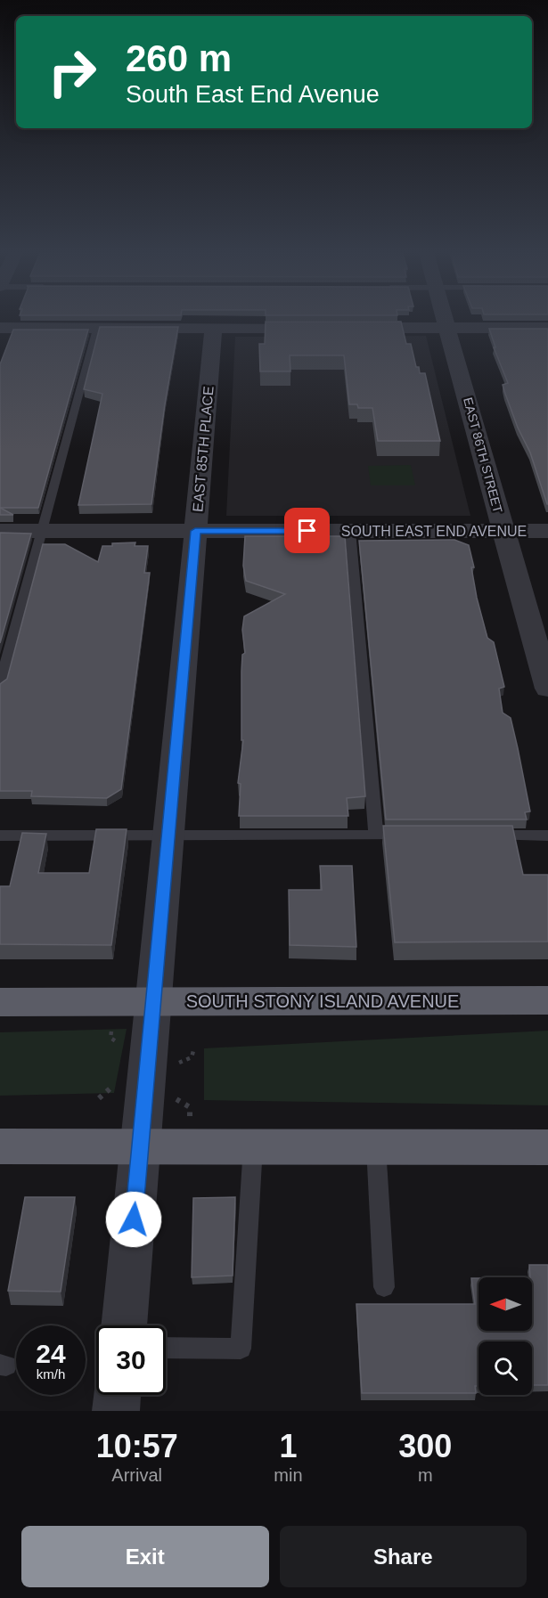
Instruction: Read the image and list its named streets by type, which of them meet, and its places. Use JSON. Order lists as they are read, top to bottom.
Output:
{
  "streets": {
    "highway": ["SOUTH STONY ISLAND AVENUE"],
    "street": ["EAST 85TH PLACE", "EAST 86TH STREET", "SOUTH EAST END AVENUE"]
  },
  "crossings": [
    ["EAST 85TH PLACE", "SOUTH EAST END AVENUE"],
    ["EAST 85TH PLACE", "SOUTH STONY ISLAND AVENUE"],
    ["EAST 86TH STREET", "SOUTH EAST END AVENUE"]
  ],
  "north": "left",
  "page": {
    "turn": ["260 m", "South East End Avenue"],
    "speed": "24 km/h",
    "limit": "30",
    "eta": [
      "10:57",
      "Arrival",
      "1",
      "min",
      "300",
      "m"
    ],
    "buttons": ["Exit", "Share"]
  }
}
